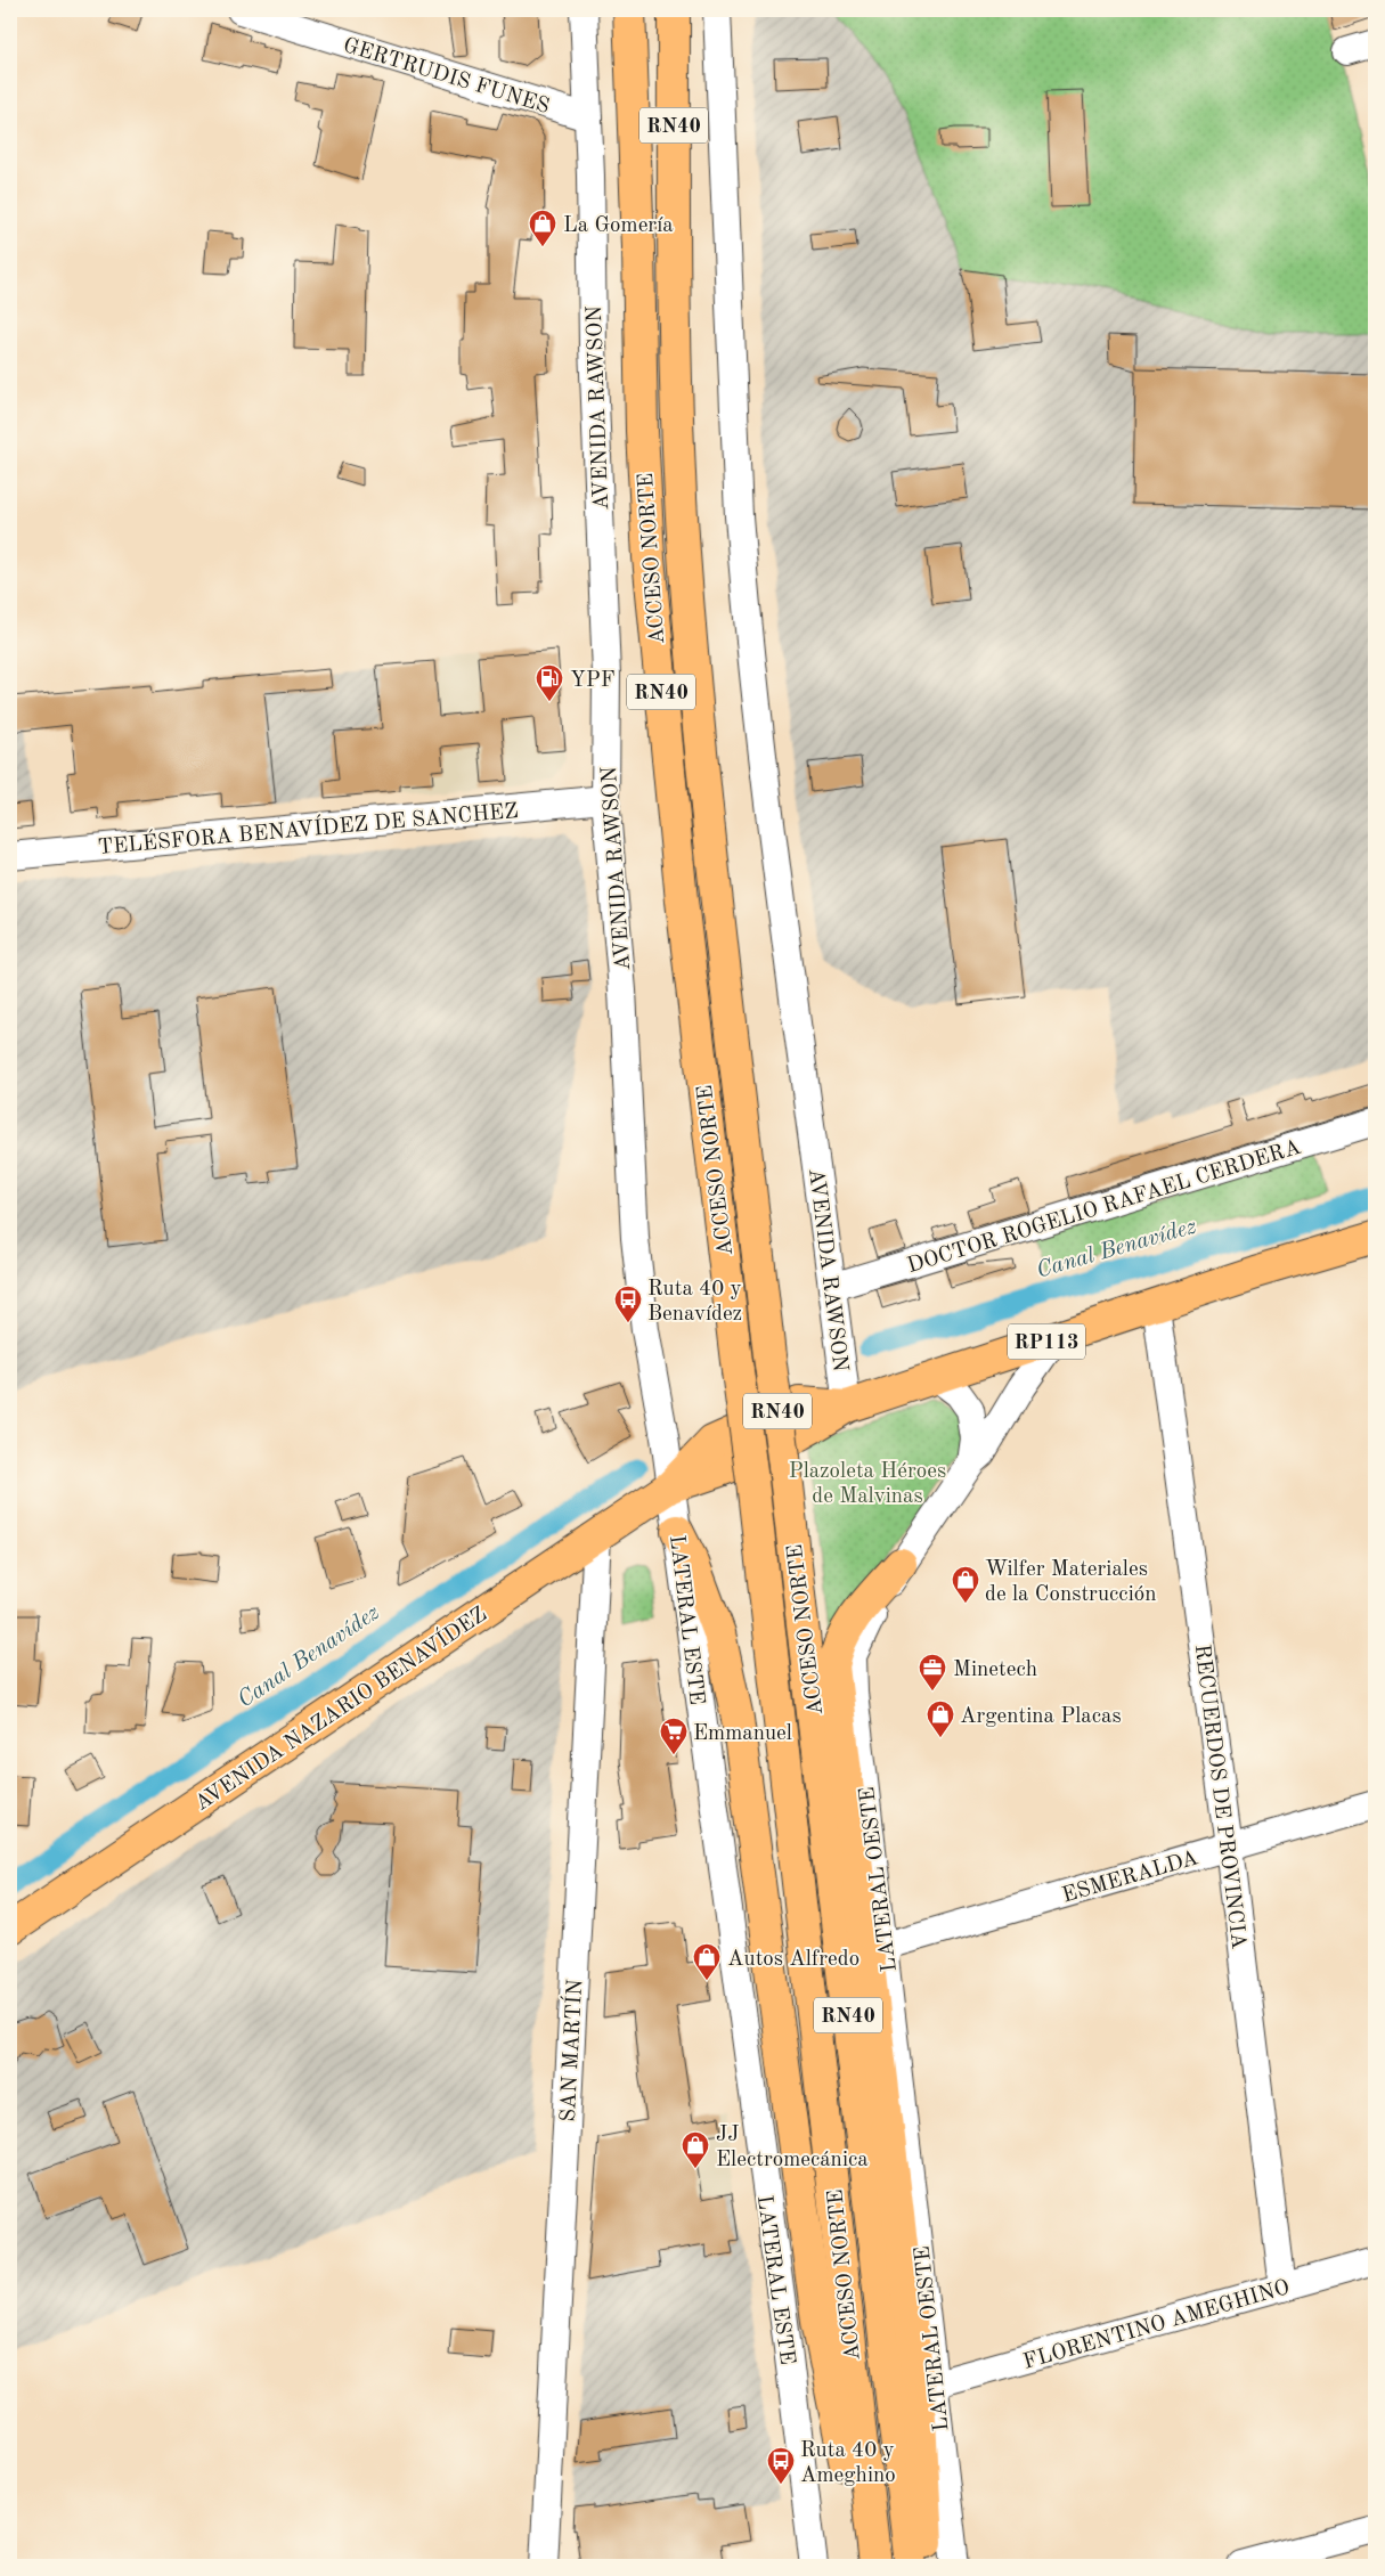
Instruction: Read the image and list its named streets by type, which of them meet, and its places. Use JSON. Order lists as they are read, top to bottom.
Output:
{
  "streets": {
    "main road": [
      "RN40",
      "ACCESO NORTE",
      "RP113",
      "AVENIDA NAZARIO BENAVÍDEZ"
    ],
    "street": [
      "GERTRUDIS FUNES",
      "AVENIDA RAWSON",
      "TELÉSFORA BENAVÍDEZ DE SANCHEZ",
      "DOCTOR ROGELIO RAFAEL CERDERA",
      "LATERAL ESTE",
      "RECUERDOS DE PROVINCIA",
      "ESMERALDA",
      "LATERAL OESTE",
      "SAN MARTÍN",
      "FLORENTINO AMEGHINO"
    ]
  },
  "crossings": [
    ["GERTRUDIS FUNES", "AVENIDA RAWSON"],
    ["AVENIDA RAWSON", "TELÉSFORA BENAVÍDEZ DE SANCHEZ"],
    ["AVENIDA RAWSON", "DOCTOR ROGELIO RAFAEL CERDERA"],
    ["AVENIDA RAWSON", "LATERAL ESTE"],
    ["AVENIDA RAWSON", "AVENIDA NAZARIO BENAVÍDEZ"],
    ["LATERAL ESTE", "AVENIDA NAZARIO BENAVÍDEZ"],
    ["AVENIDA NAZARIO BENAVÍDEZ", "RECUERDOS DE PROVINCIA"],
    ["AVENIDA NAZARIO BENAVÍDEZ", "LATERAL OESTE"],
    ["AVENIDA NAZARIO BENAVÍDEZ", "SAN MARTÍN"],
    ["RECUERDOS DE PROVINCIA", "ESMERALDA"],
    ["RECUERDOS DE PROVINCIA", "FLORENTINO AMEGHINO"],
    ["ESMERALDA", "LATERAL OESTE"],
    ["LATERAL OESTE", "FLORENTINO AMEGHINO"]
  ],
  "water": ["Canal Benavídez"],
  "parks": ["Plazoleta Héroes de Malvinas"],
  "places": {
    "shop": [
      "La Gomería",
      "Wilfer Materiales de la Construcción",
      "Argentina Placas",
      "Autos Alfredo",
      "JJ Electromecánica"
    ],
    "fuel station": ["YPF"],
    "bus stop": ["Ruta 40 y Benavídez", "Ruta 40 y Ameghino"],
    "office": ["Minetech"],
    "supermarket": ["Emmanuel"]
  }
}
